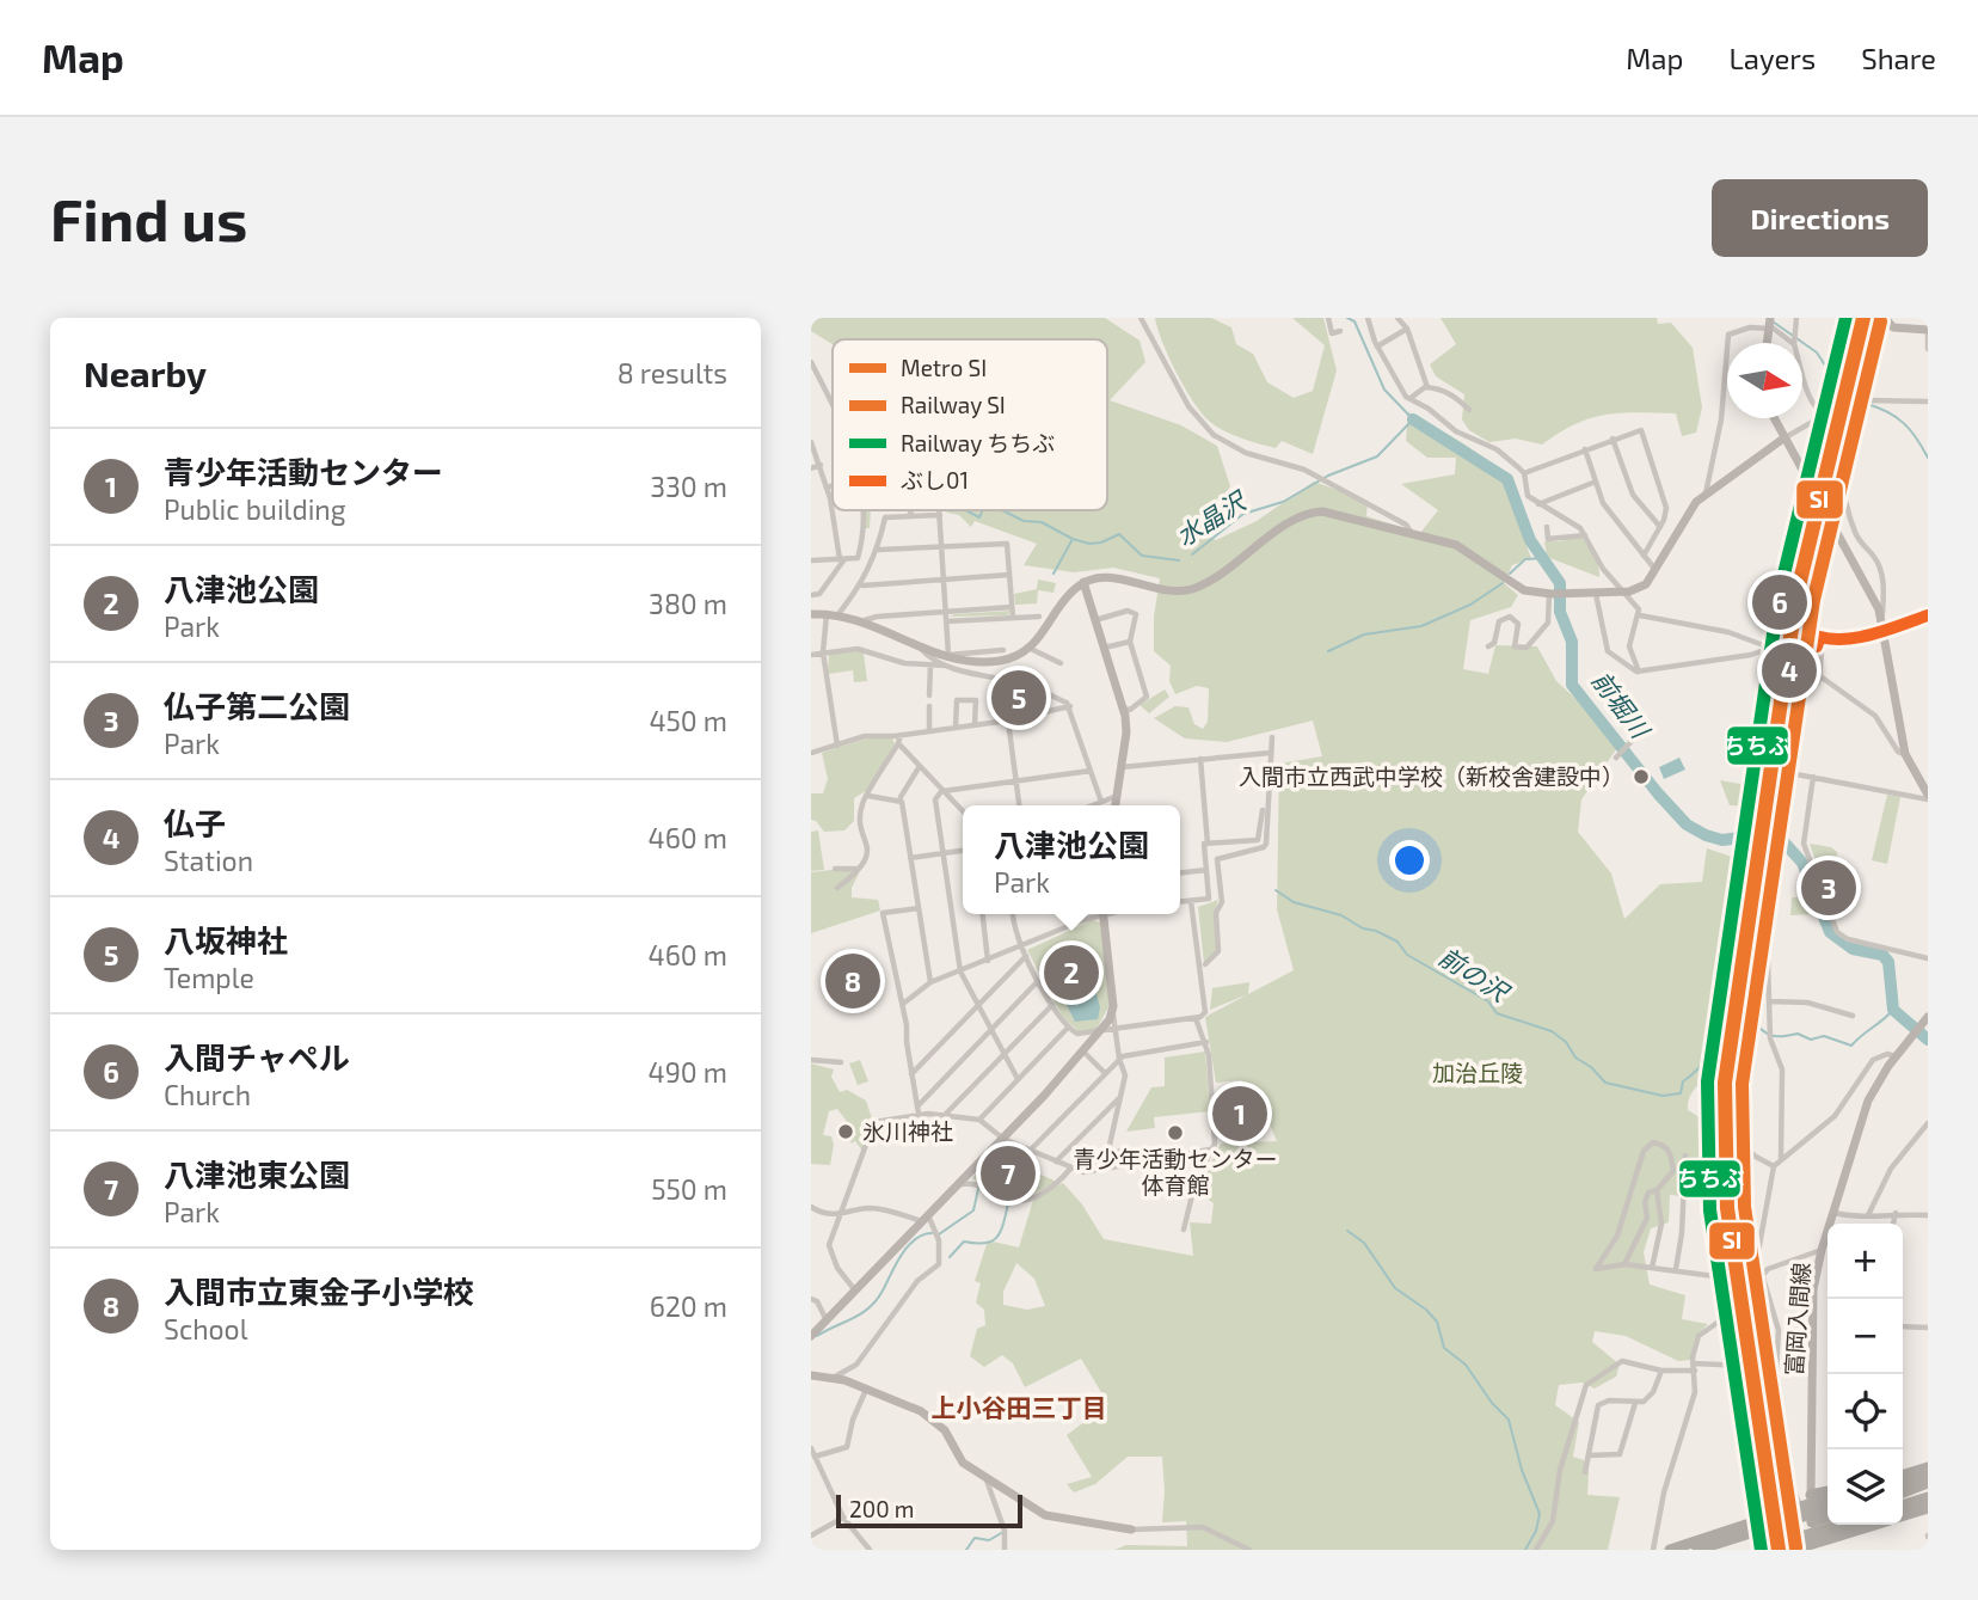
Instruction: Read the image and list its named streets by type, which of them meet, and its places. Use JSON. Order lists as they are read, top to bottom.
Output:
{
  "streets": {
    "street": ["富岡入間線"]
  },
  "districts": ["上小谷田三丁目"],
  "water": ["水晶沢", "前堀川", "前の沢"],
  "parks": ["加治丘陵"],
  "places": ["入間市立西武中学校（新校舎建設中）", "氷川神社", "青少年活動センター 体育館"],
  "lines": [
    "metro line SI",
    "rail line ちちぶ",
    "rail line SI",
    "transit line ぶし01"
  ],
  "legend": [
    "Metro SI",
    "Railway SI",
    "Railway ちちぶ",
    "ぶし01"
  ],
  "scale_bar": "200 m",
  "north": "right",
  "page": {
    "header": "Map",
    "nav": ["Map", "Layers", "Share"],
    "buttons": "Directions",
    "title": "Find us",
    "heading": ["Nearby", "8 results"],
    "list": [
      {
        "mark": "1",
        "name": "青少年活動センター",
        "note": "Public building",
        "value": "330 m"
      },
      {
        "mark": "2",
        "name": "八津池公園",
        "note": "Park",
        "value": "380 m"
      },
      {
        "mark": "3",
        "name": "仏子第二公園",
        "note": "Park",
        "value": "450 m"
      },
      {
        "mark": "4",
        "name": "仏子",
        "note": "Station",
        "value": "460 m"
      },
      {
        "mark": "5",
        "name": "八坂神社",
        "note": "Temple",
        "value": "460 m"
      },
      {
        "mark": "6",
        "name": "入間チャペル",
        "note": "Church",
        "value": "490 m"
      },
      {
        "mark": "7",
        "name": "八津池東公園",
        "note": "Park",
        "value": "550 m"
      },
      {
        "mark": "8",
        "name": "入間市立東金子小学校",
        "note": "School",
        "value": "620 m"
      }
    ],
    "pins": [
      "6",
      "4",
      "5",
      "3",
      "2",
      "8",
      "1",
      "7"
    ],
    "popup": ["八津池公園", "Park"],
    "map_buttons": ["+", "−"],
    "scale": "200 m"
  }
}
